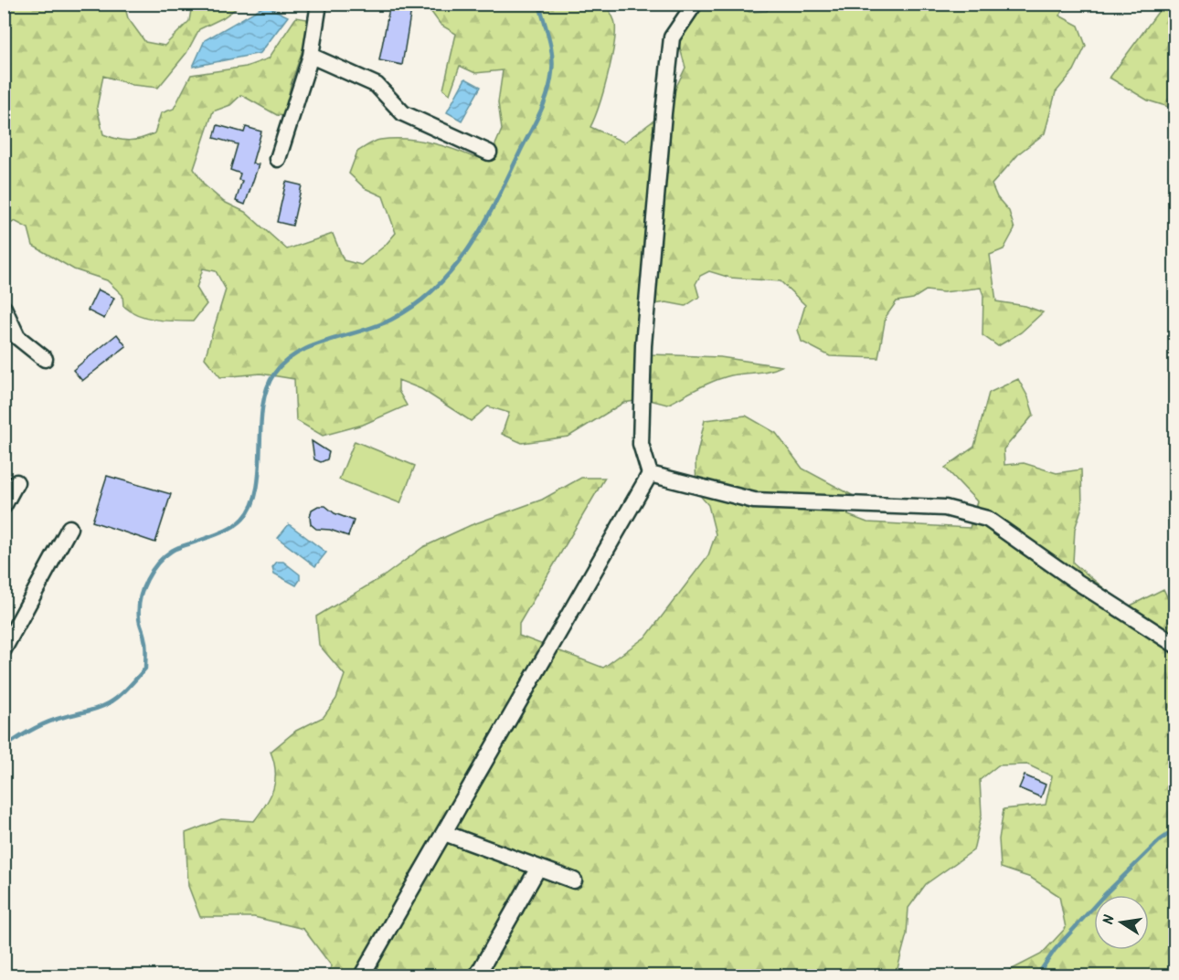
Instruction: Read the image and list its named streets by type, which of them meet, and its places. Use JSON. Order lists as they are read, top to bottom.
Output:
{
  "north": "left"
}
